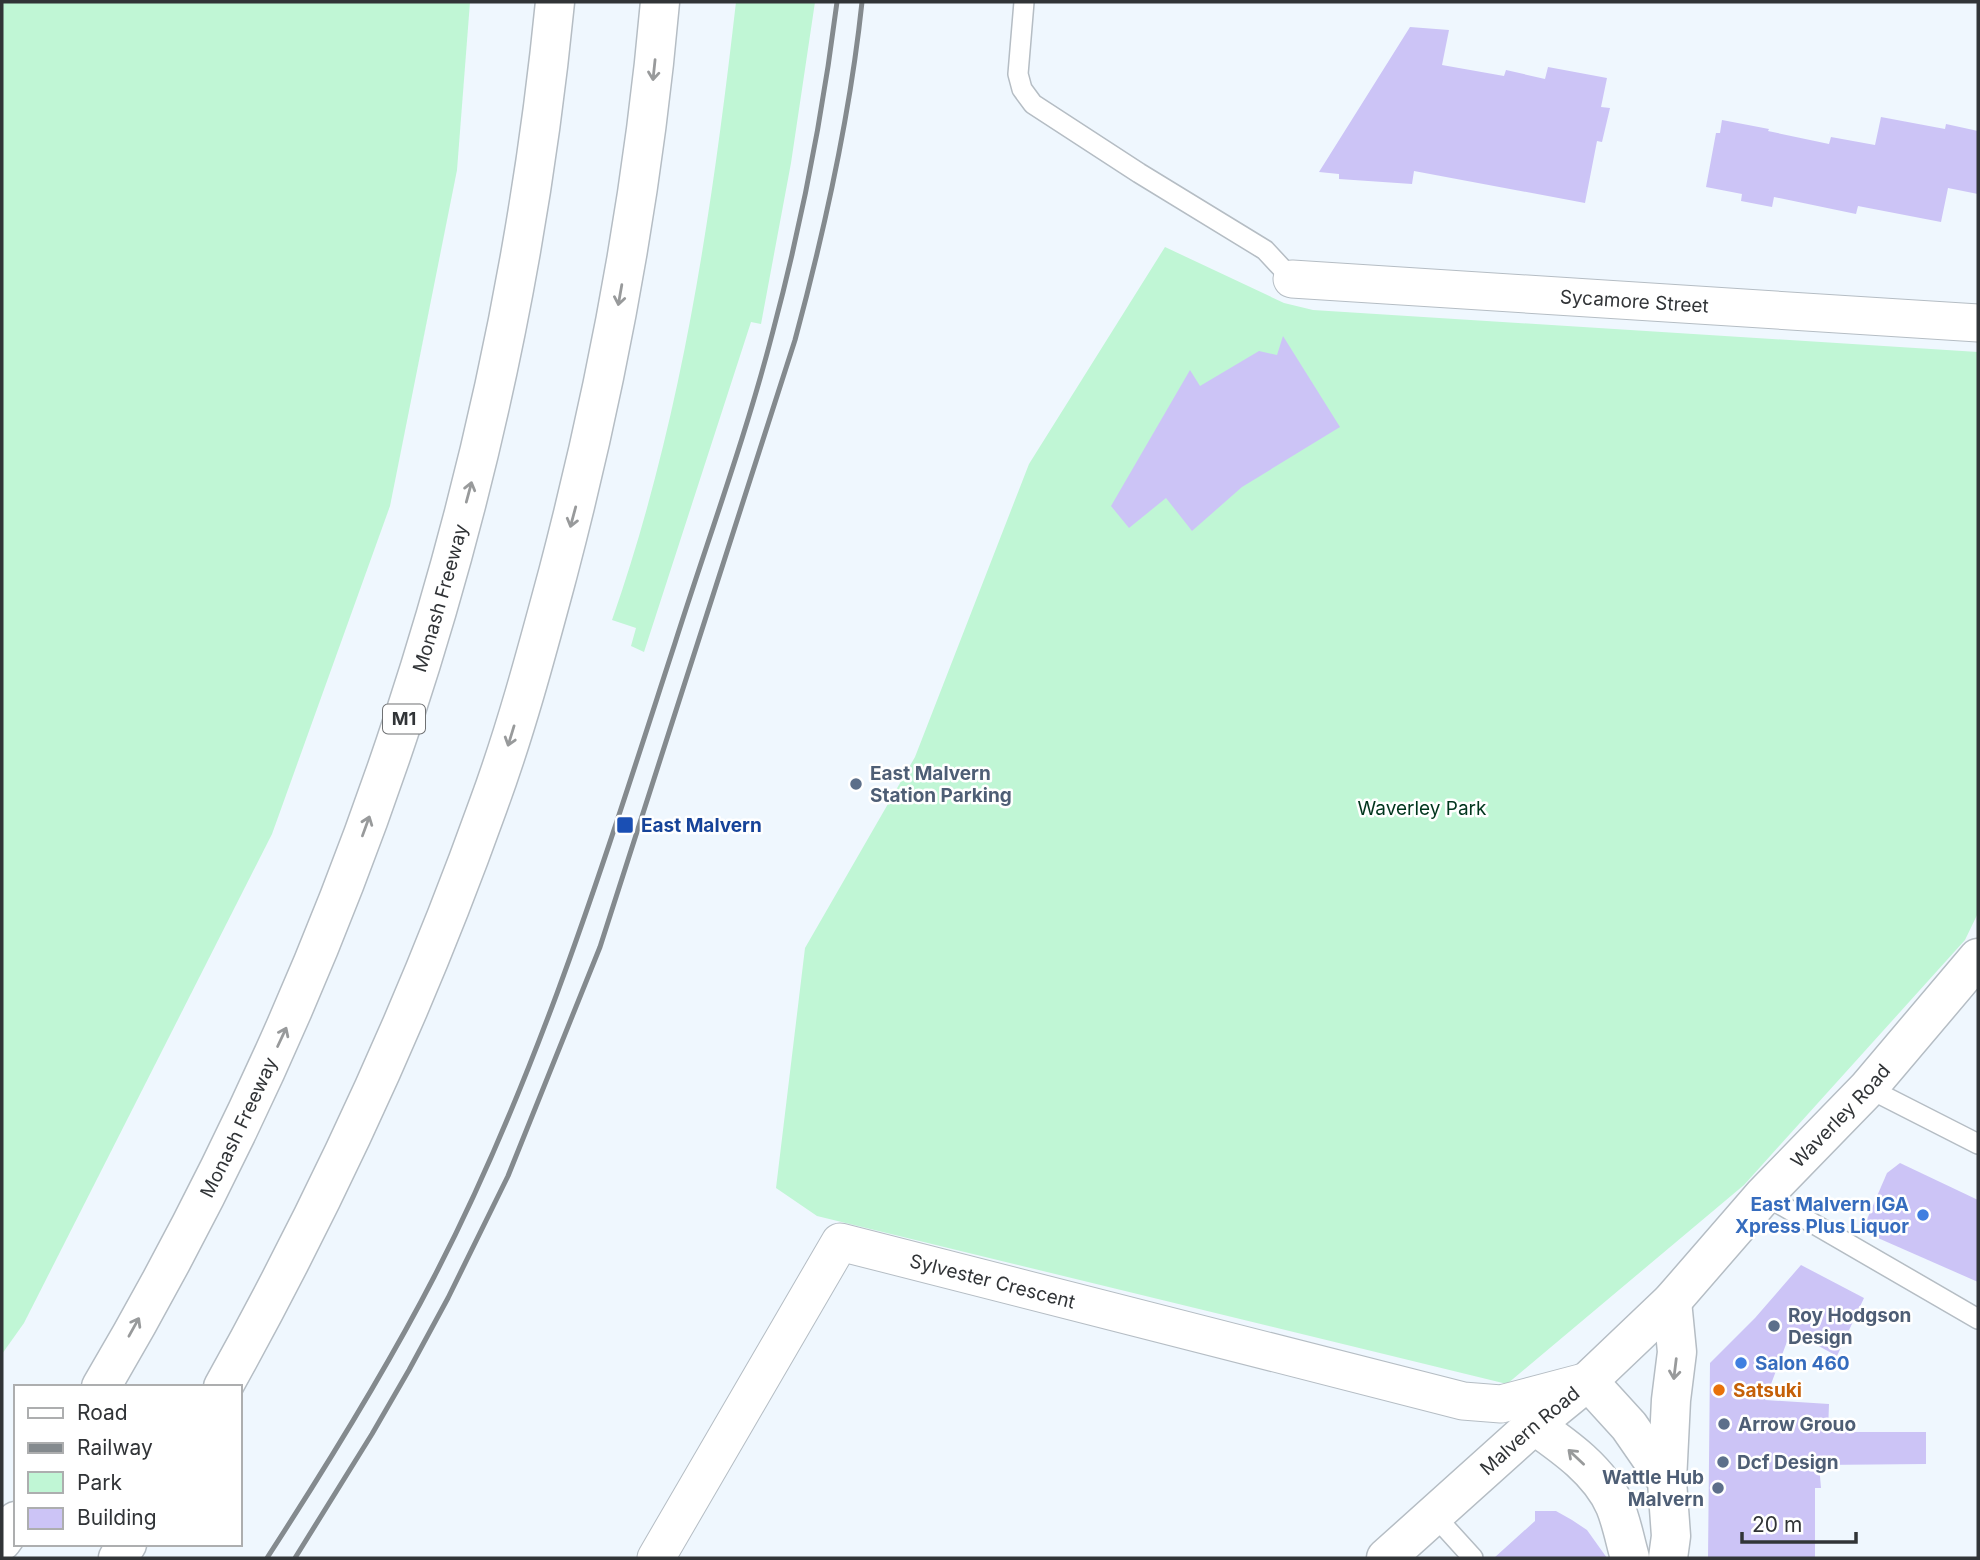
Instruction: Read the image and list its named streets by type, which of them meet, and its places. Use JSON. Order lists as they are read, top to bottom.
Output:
{
  "streets": {
    "main road": [
      "Monash Freeway",
      "M1",
      "Waverley Road",
      "Malvern Road"
    ],
    "street": ["Sycamore Street", "Sylvester Crescent"]
  },
  "crossings": [
    ["Waverley Road", "Malvern Road"],
    ["Sylvester Crescent", "Malvern Road"]
  ],
  "parks": ["Waverley Park"],
  "places": {
    "other": [
      "East Malvern Station Parking",
      "East Malvern IGA Xpress Plus Liquor",
      "Roy Hodgson Design",
      "Salon 460",
      "Satsuki",
      "Arrow Grouo",
      "Dcf Design",
      "Wattle Hub Malvern"
    ],
    "transit": ["East Malvern"]
  },
  "legend": [
    "Road",
    "Railway",
    "Park",
    "Building"
  ],
  "scale_bar": "20 m"
}
